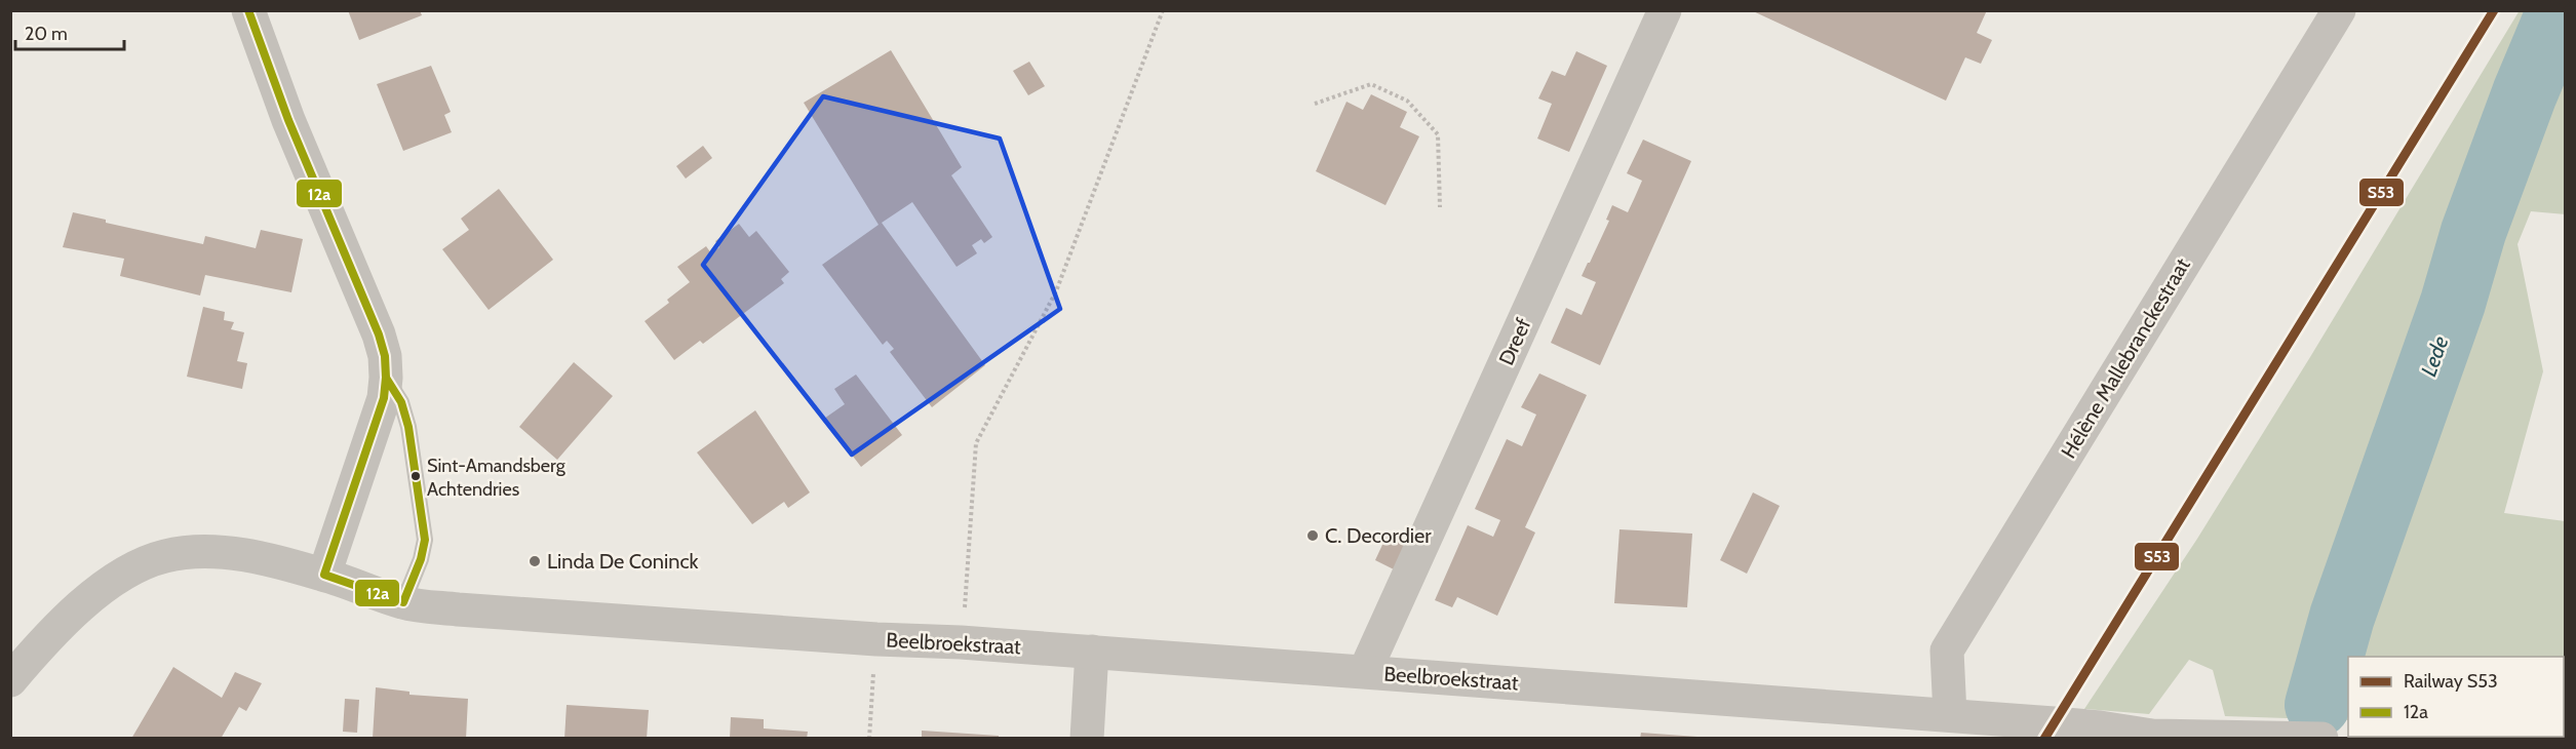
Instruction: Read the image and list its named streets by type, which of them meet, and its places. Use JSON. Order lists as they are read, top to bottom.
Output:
{
  "streets": {
    "street": ["Dreef", "Hélène Mallebranckestraat", "Beelbroekstraat"]
  },
  "crossings": [
    ["Dreef", "Beelbroekstraat"],
    ["Hélène Mallebranckestraat", "Beelbroekstraat"]
  ],
  "water": ["Lede"],
  "places": ["Sint-Amandsberg Achtendries", "C. Decordier", "Linda De Coninck"],
  "lines": ["rail line S53", "transit line 12a"],
  "legend": ["Railway S53", "12a"],
  "scale_bar": "20 m"
}
